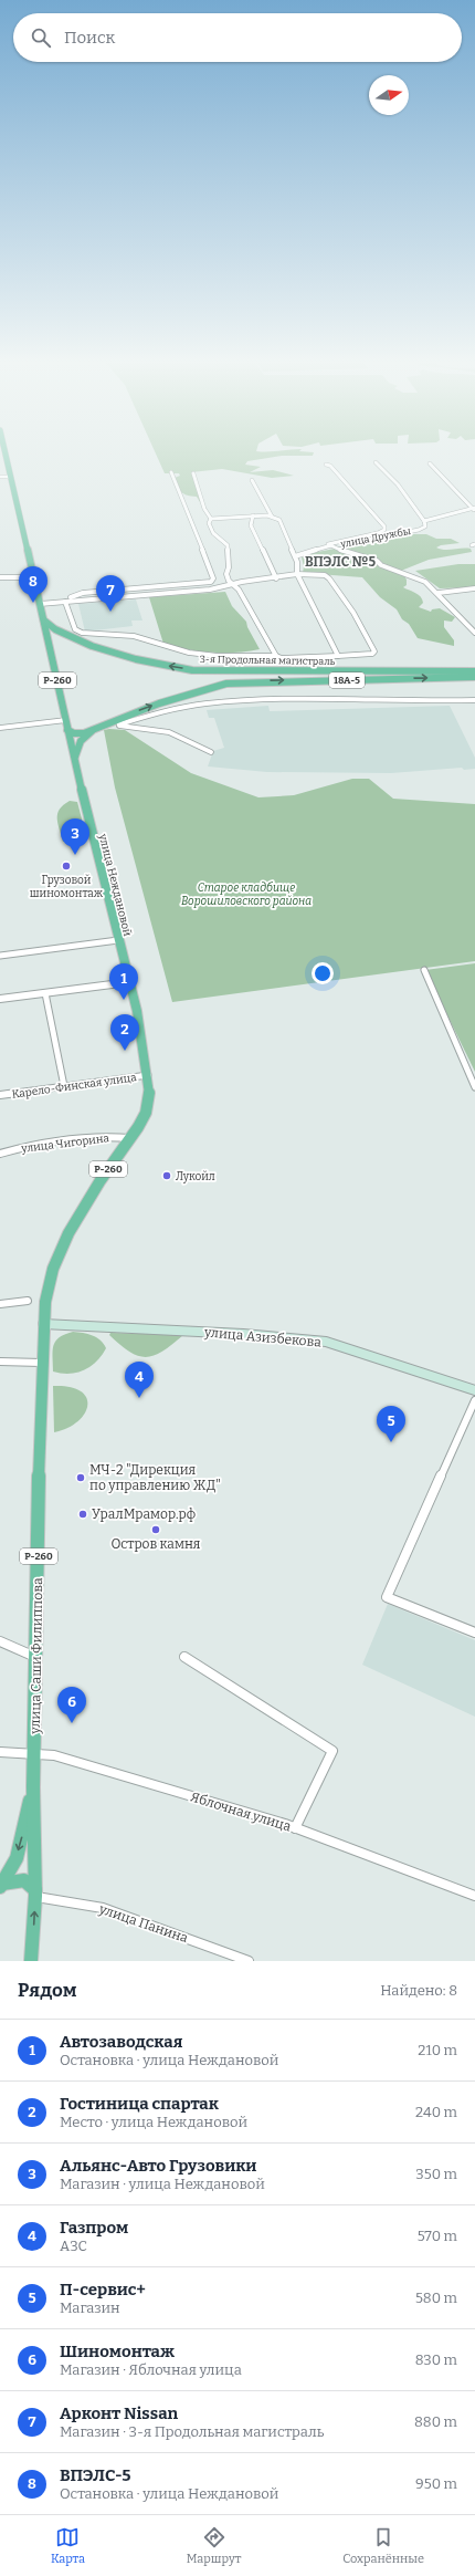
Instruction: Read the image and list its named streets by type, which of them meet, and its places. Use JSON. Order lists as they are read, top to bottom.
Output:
{
  "streets": {
    "highway": [
      "3-я Продольная магистраль",
      "Р-260",
      "18А-5",
      "улица Неждановой",
      "улица Саши Филиппова"
    ],
    "main road": ["улица Азизбекова"],
    "street": [
      "улица Дружбы",
      "Карело-Финская улица",
      "улица Чигорина",
      "Яблочная улица",
      "улица Панина"
    ]
  },
  "crossings": [
    ["3-я Продольная магистраль", "улица Неждановой"],
    ["Р-260", "улица Саши Филиппова"],
    ["улица Неждановой", "Карело-Финская улица"],
    ["улица Неждановой", "улица Чигорина"],
    ["улица Неждановой", "улица Азизбекова"],
    ["улица Неждановой", "улица Саши Филиппова"],
    ["улица Азизбекова", "улица Саши Филиппова"],
    ["улица Саши Филиппова", "Яблочная улица"],
    ["улица Саши Филиппова", "улица Панина"]
  ],
  "districts": ["ВПЭЛС №5"],
  "parks": ["Старое кладбище Ворошиловского района"],
  "places": [
    "Грузовой шиномонтаж",
    "Лукойл",
    "МЧ-2 \"Дирекция по управлению ЖД\"",
    "УралМрамор.рф",
    "Остров камня"
  ],
  "north": "right",
  "page": {
    "search": "Поиск",
    "pins": [
      "8",
      "7",
      "3",
      "1",
      "2",
      "4",
      "5",
      "6"
    ],
    "heading": ["Рядом", "Найдено: 8"],
    "list": [
      {
        "mark": "1",
        "name": "Автозаводская",
        "note": "Остановка · улица Неждановой",
        "value": "210 m"
      },
      {
        "mark": "2",
        "name": "Гостиница спартак",
        "note": "Место · улица Неждановой",
        "value": "240 m"
      },
      {
        "mark": "3",
        "name": "Альянс-Авто Грузовики",
        "note": "Магазин · улица Неждановой",
        "value": "350 m"
      },
      {
        "mark": "4",
        "name": "Газпром",
        "note": "АЗС",
        "value": "570 m"
      },
      {
        "mark": "5",
        "name": "П-сервис+",
        "note": "Магазин",
        "value": "580 m"
      },
      {
        "mark": "6",
        "name": "Шиномонтаж",
        "note": "Магазин · Яблочная улица",
        "value": "830 m"
      },
      {
        "mark": "7",
        "name": "Арконт Nissan",
        "note": "Магазин · 3-я Продольная магистраль",
        "value": "880 m"
      },
      {
        "mark": "8",
        "name": "ВПЭЛС-5",
        "note": "Остановка · улица Неждановой",
        "value": "950 m"
      }
    ],
    "nav": ["Карта", "Маршрут", "Сохранённые"]
  }
}
